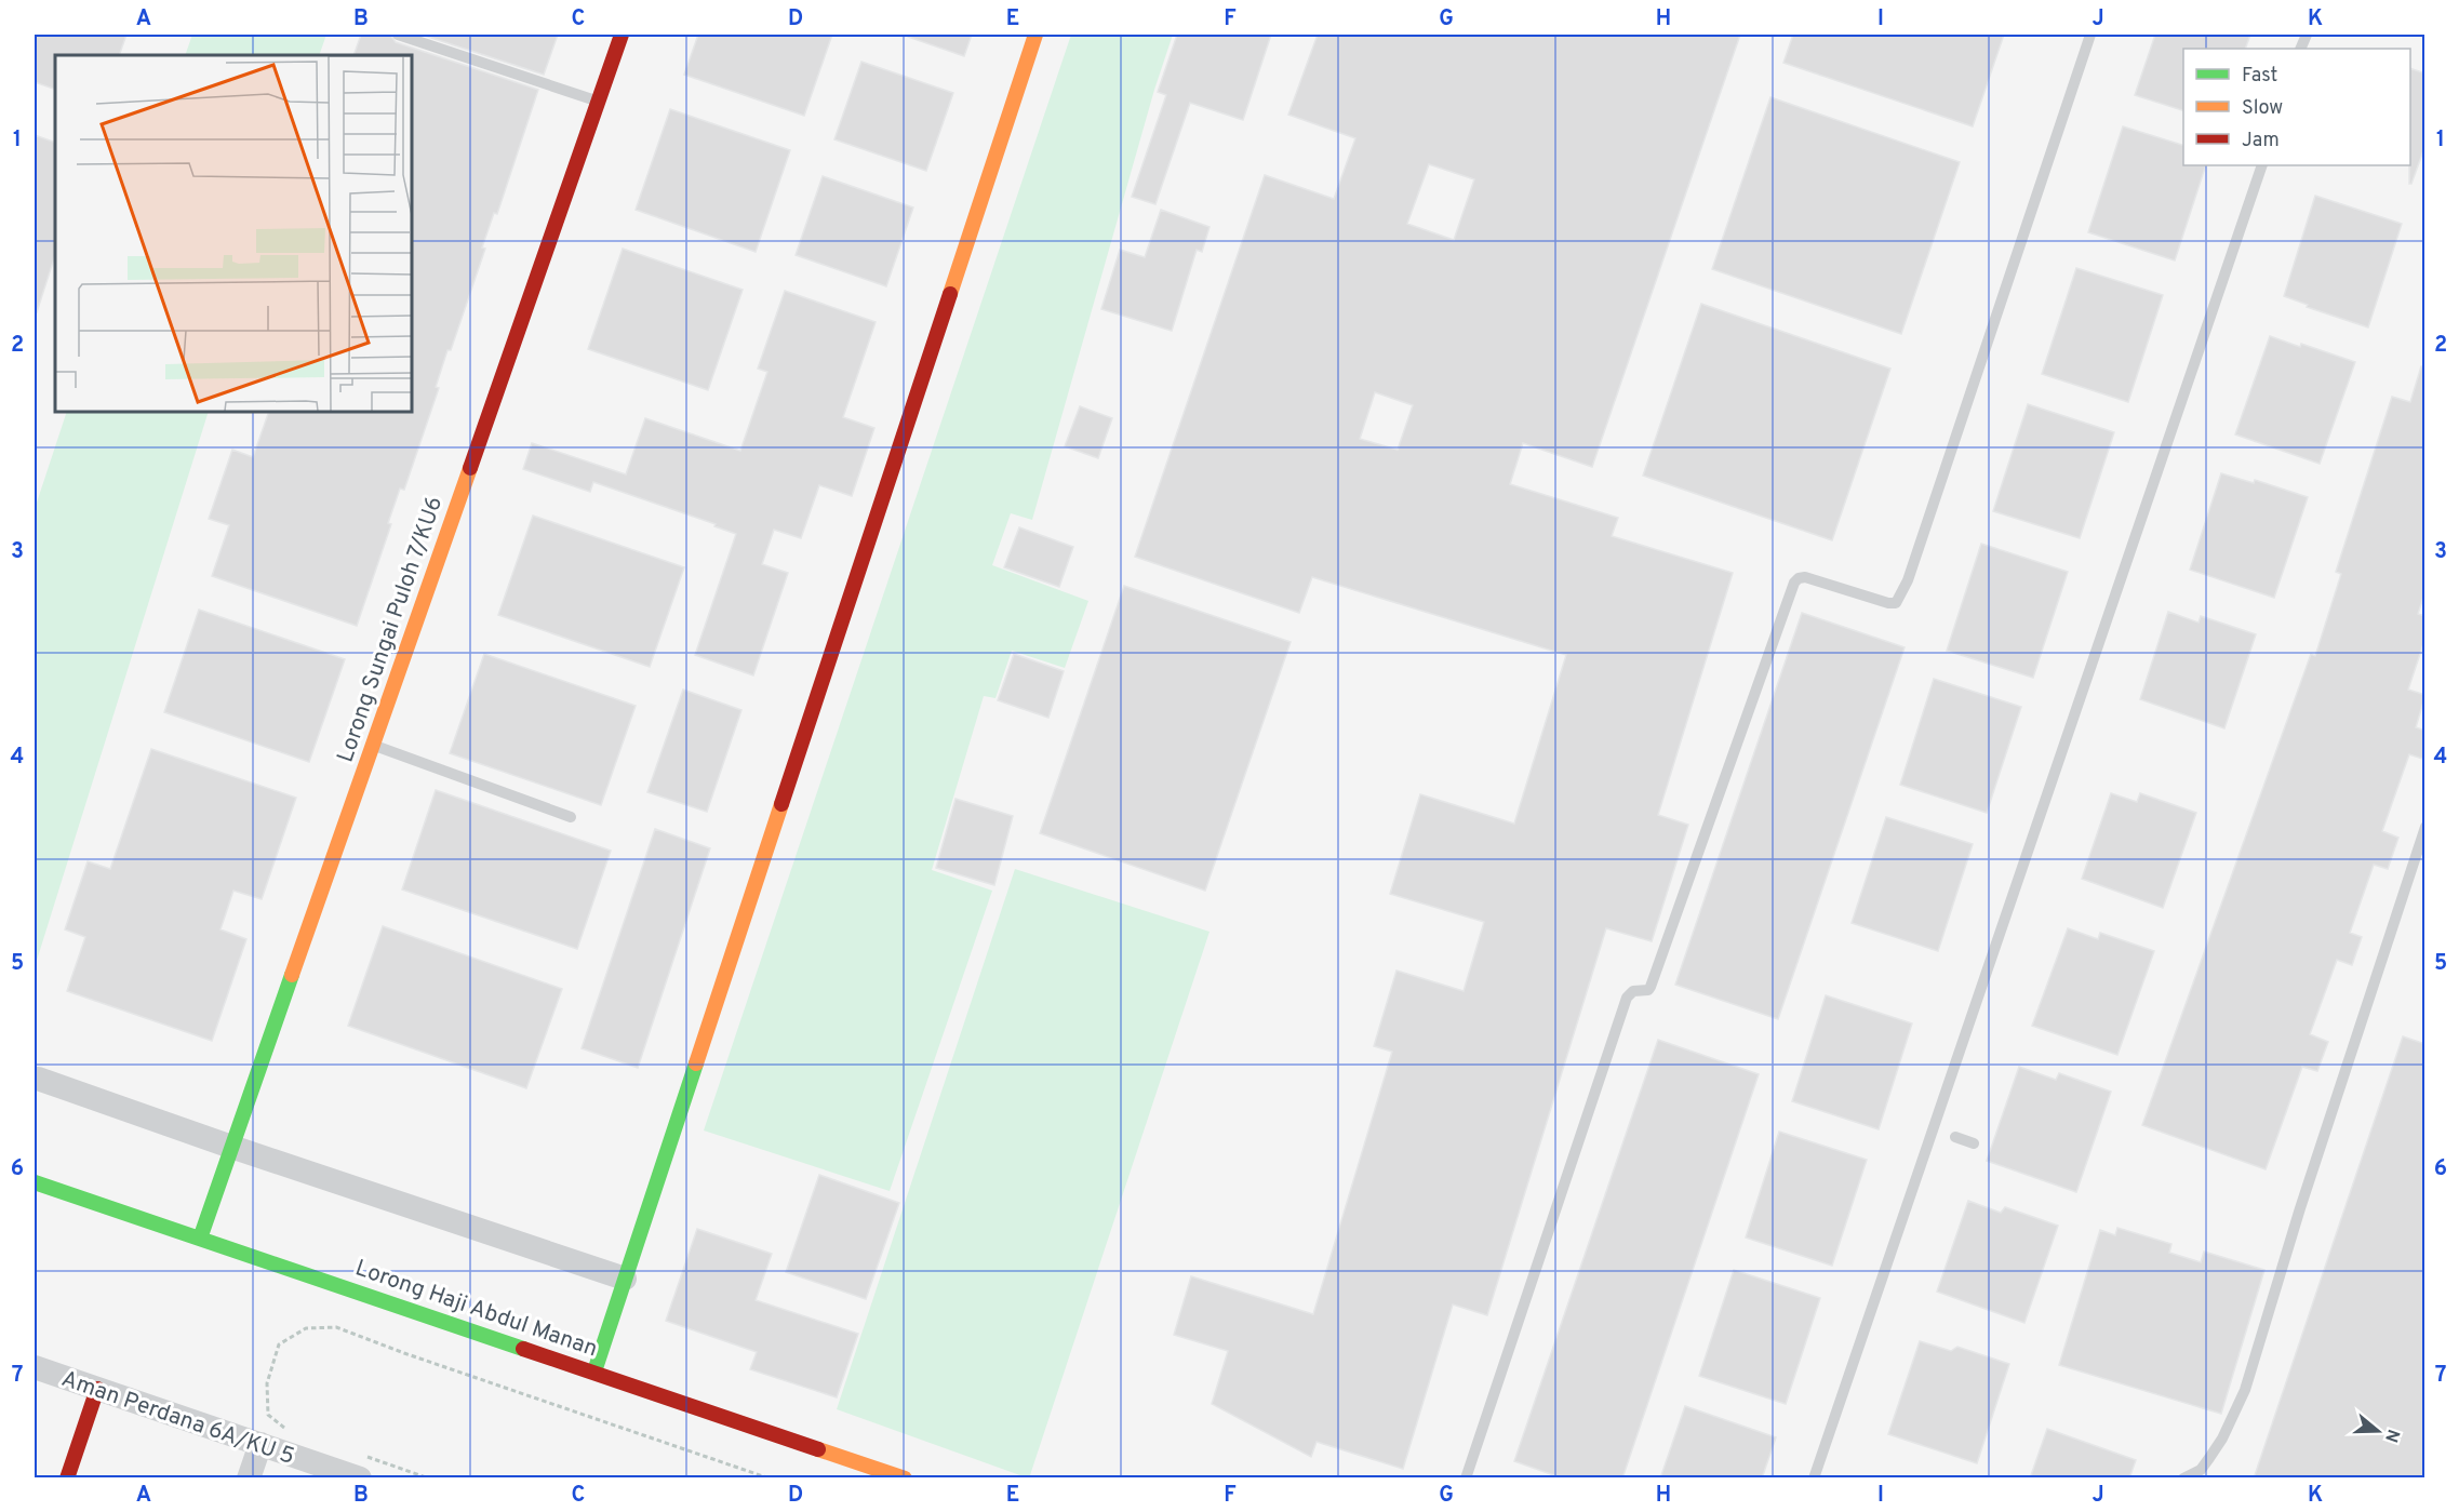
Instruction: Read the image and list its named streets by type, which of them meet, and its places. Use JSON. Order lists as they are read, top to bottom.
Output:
{
  "streets": {
    "street": ["Lorong Sungai Puloh 7/KU6", "Lorong Haji Abdul Manan", "Aman Perdana 6A/KU 5"]
  },
  "crossings": [
    ["Lorong Sungai Puloh 7/KU6", "Lorong Haji Abdul Manan"]
  ],
  "legend": ["Fast", "Slow", "Jam"],
  "north": "right",
  "grid": {
    "columns": [
      "A",
      "B",
      "C",
      "D",
      "E",
      "F",
      "G",
      "H",
      "I",
      "J",
      "K"
    ],
    "rows": [
      "1",
      "2",
      "3",
      "4",
      "5",
      "6",
      "7"
    ]
  }
}
